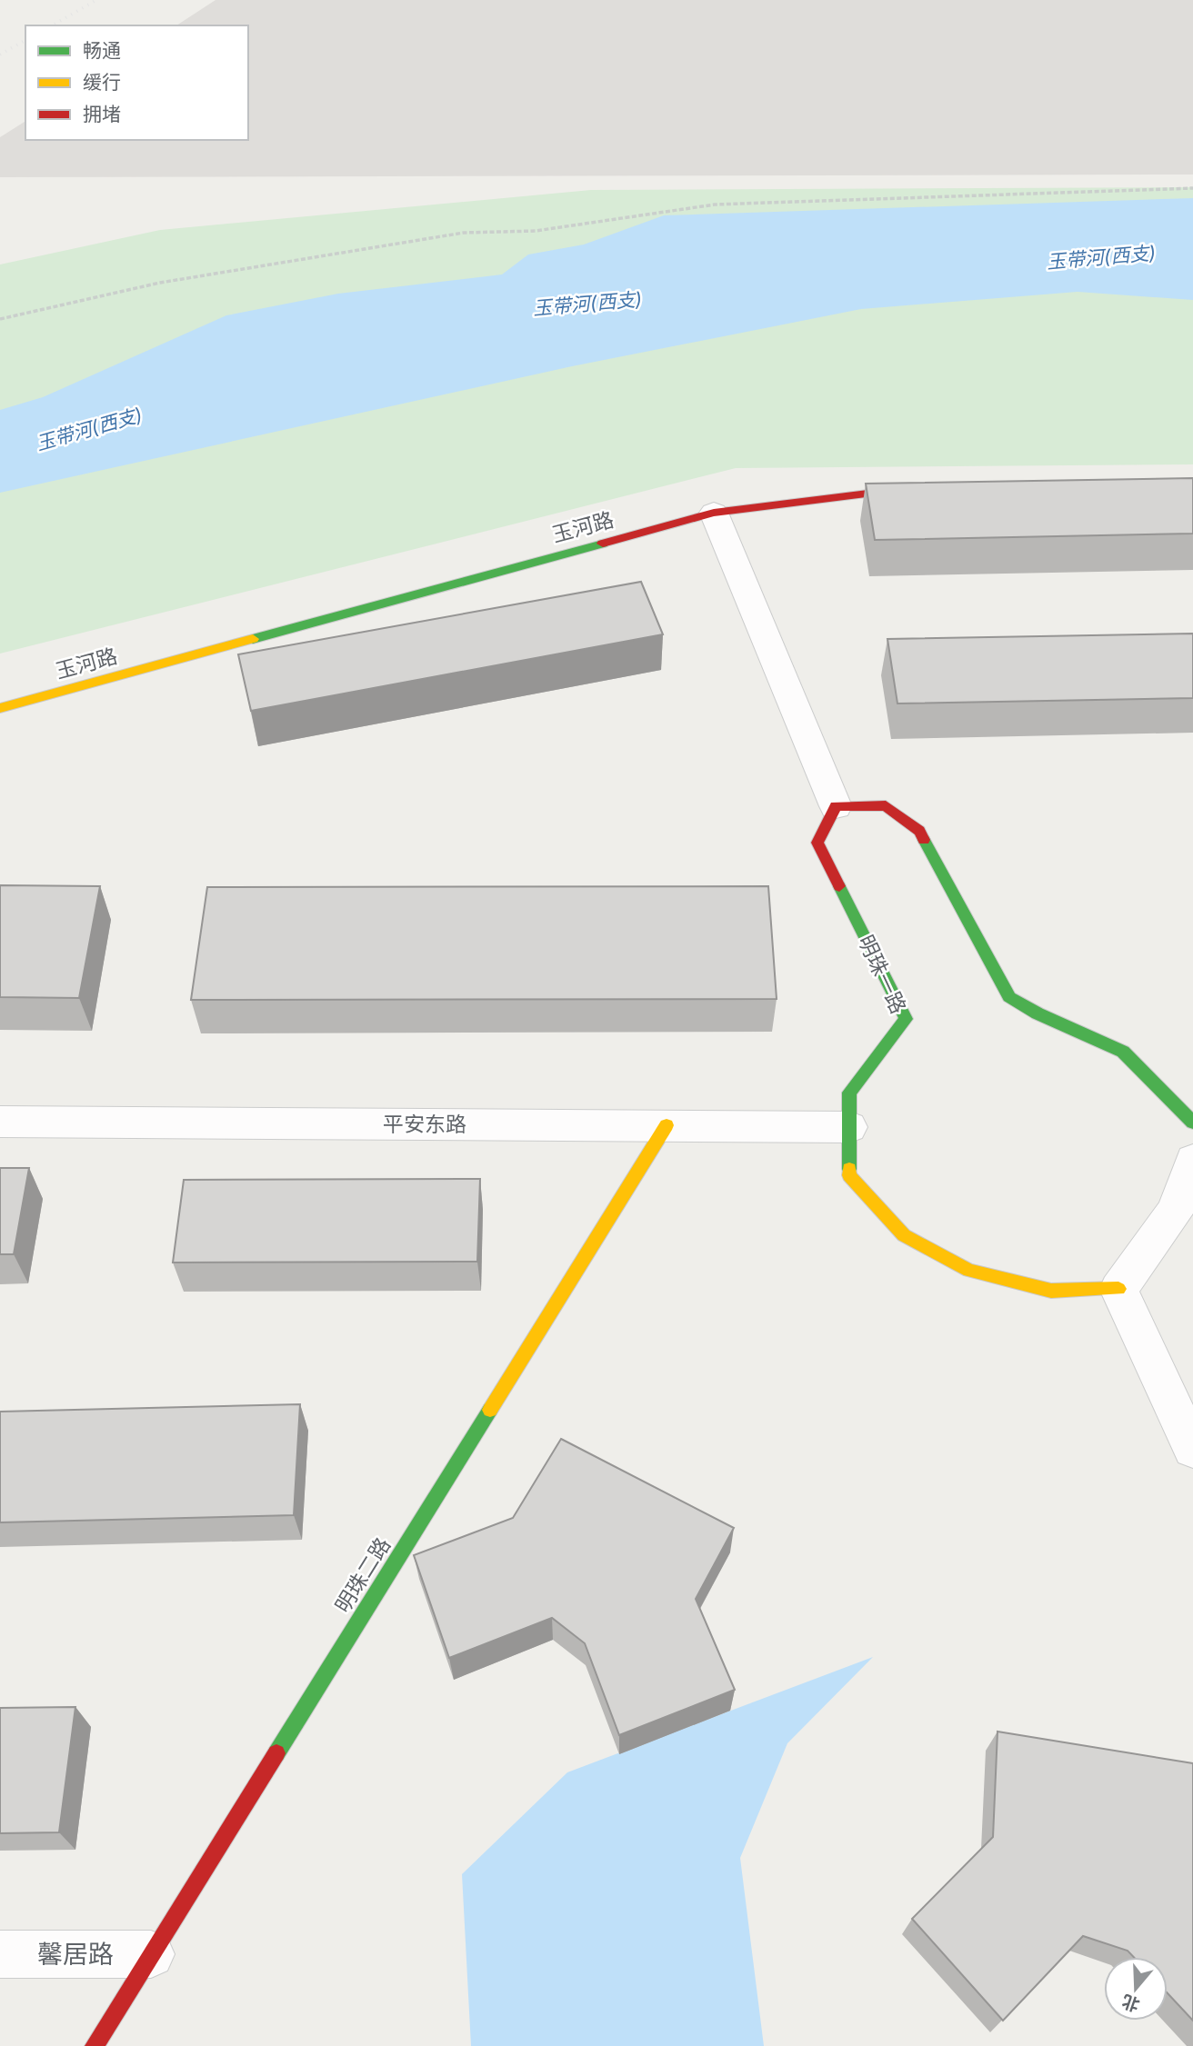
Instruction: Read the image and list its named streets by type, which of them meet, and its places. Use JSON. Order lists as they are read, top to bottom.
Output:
{
  "streets": {
    "street": [
      "玉河路",
      "明珠一路",
      "平安东路",
      "明珠二路",
      "馨居路"
    ]
  },
  "crossings": [
    ["明珠一路", "平安东路"],
    ["平安东路", "明珠二路"],
    ["明珠二路", "馨居路"]
  ],
  "water": ["玉带河(西支)"],
  "legend": ["畅通", "缓行", "拥堵"],
  "north": "bottom"
}
